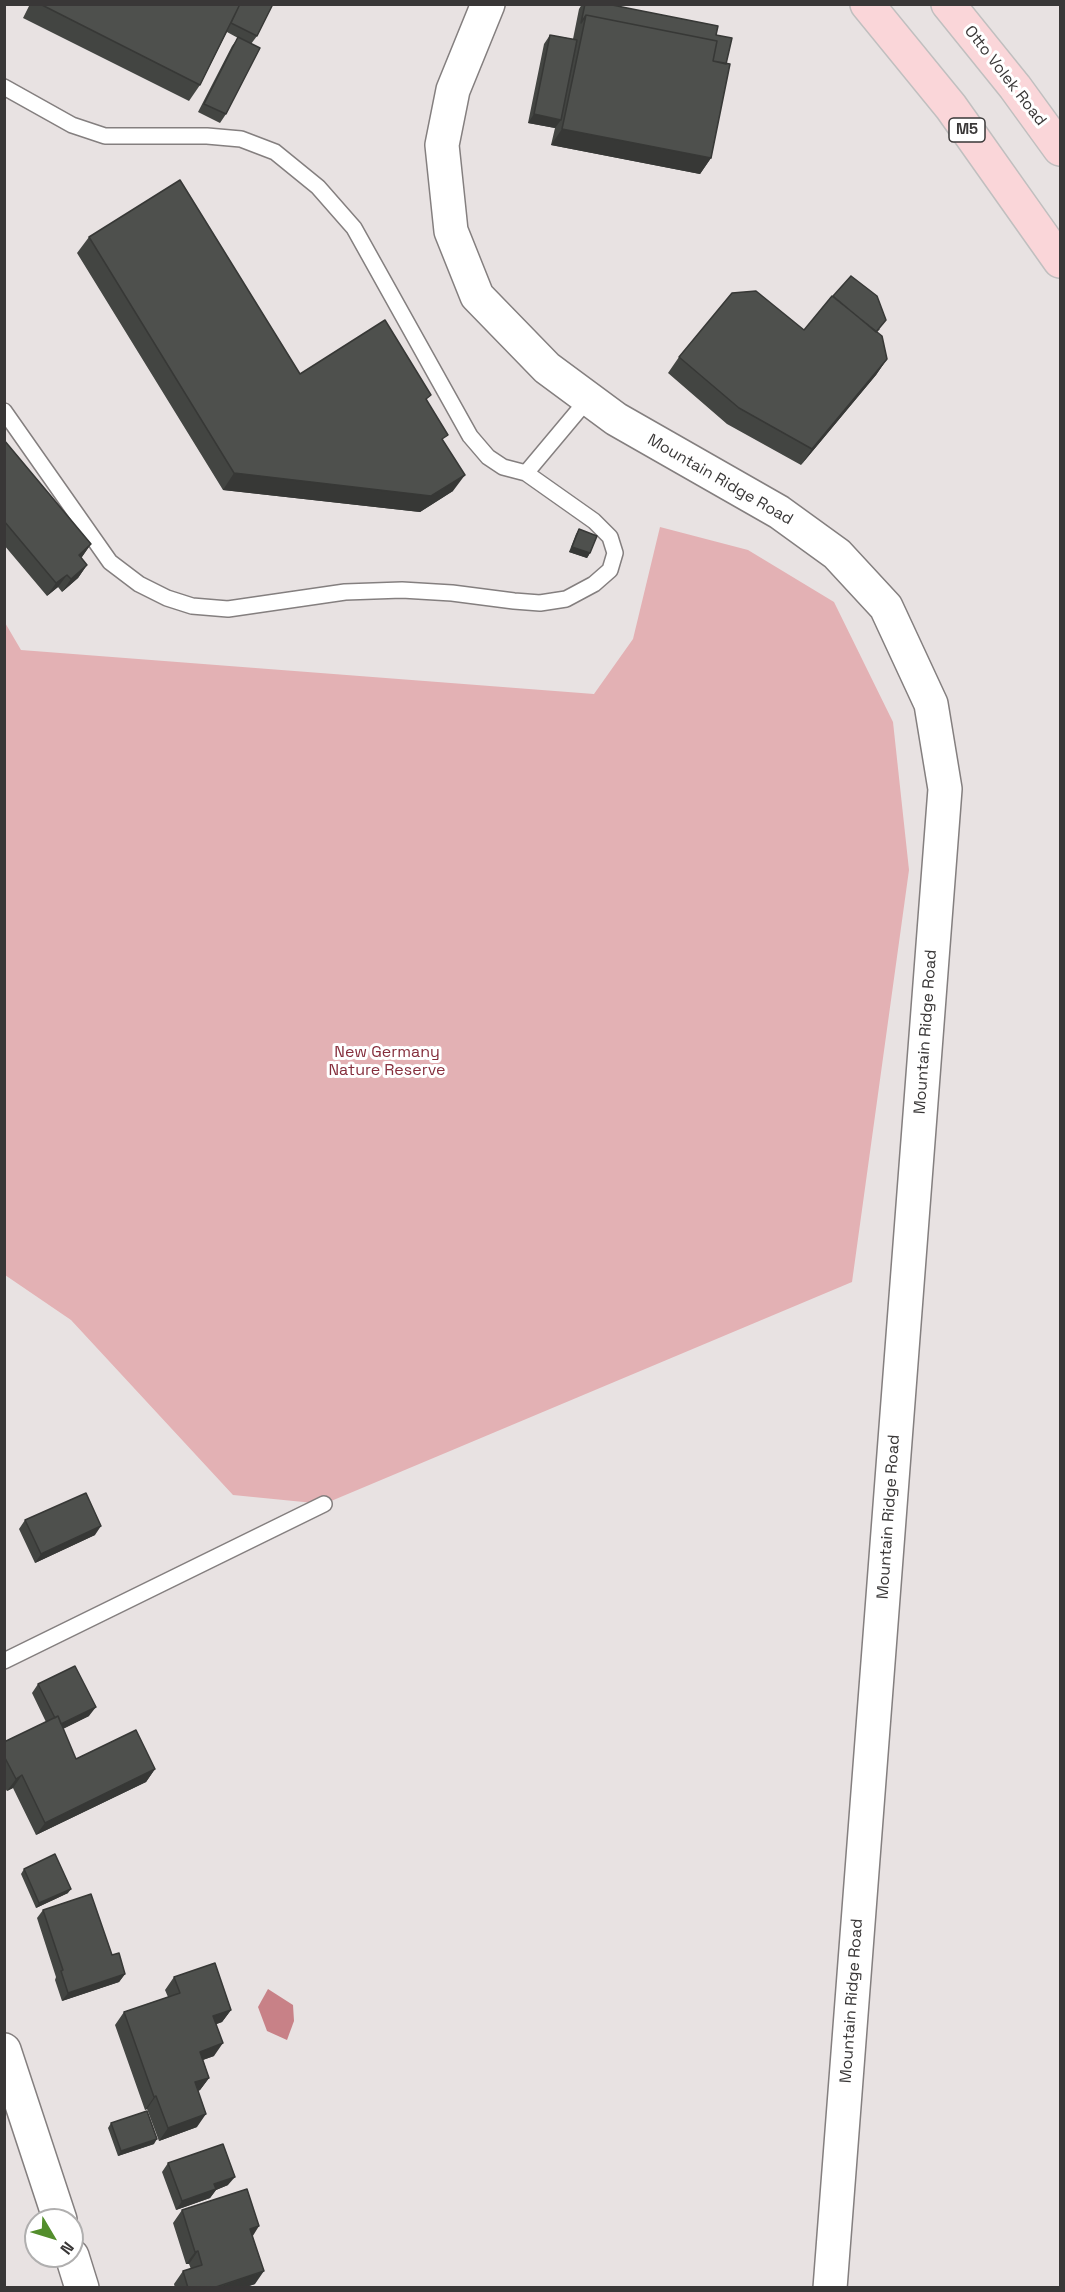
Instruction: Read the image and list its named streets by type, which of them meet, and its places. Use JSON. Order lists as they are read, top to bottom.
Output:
{
  "streets": {
    "main road": ["Otto Volek Road", "M5"],
    "street": ["Mountain Ridge Road"]
  },
  "parks": ["New Germany Nature Reserve"],
  "north": "bottom right"
}
